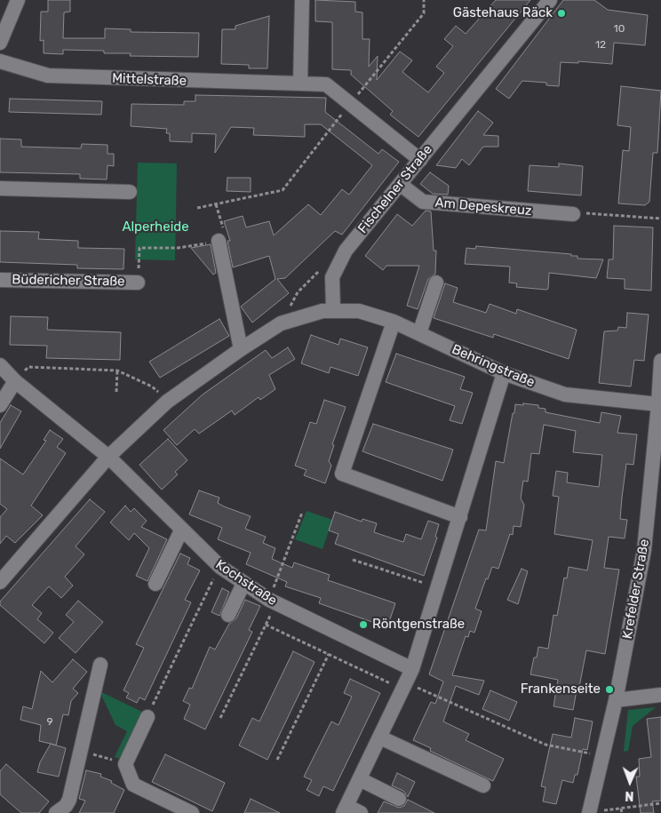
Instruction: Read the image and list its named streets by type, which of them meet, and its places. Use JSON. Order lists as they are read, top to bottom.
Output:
{
  "streets": {
    "street": [
      "Mittelstraße",
      "Fischelner Straße",
      "Am Depeskreuz",
      "Büdericher Straße",
      "Behringstraße",
      "Kochstraße",
      "Krefelder Straße"
    ]
  },
  "crossings": [
    ["Mittelstraße", "Fischelner Straße"],
    ["Fischelner Straße", "Am Depeskreuz"],
    ["Fischelner Straße", "Behringstraße"],
    ["Behringstraße", "Krefelder Straße"]
  ],
  "parks": ["Alperheide"],
  "places": ["Gästehaus Räck", "Röntgenstraße", "Frankenseite"],
  "house_numbers": ["10", "12", "9"],
  "north": "bottom"
}
